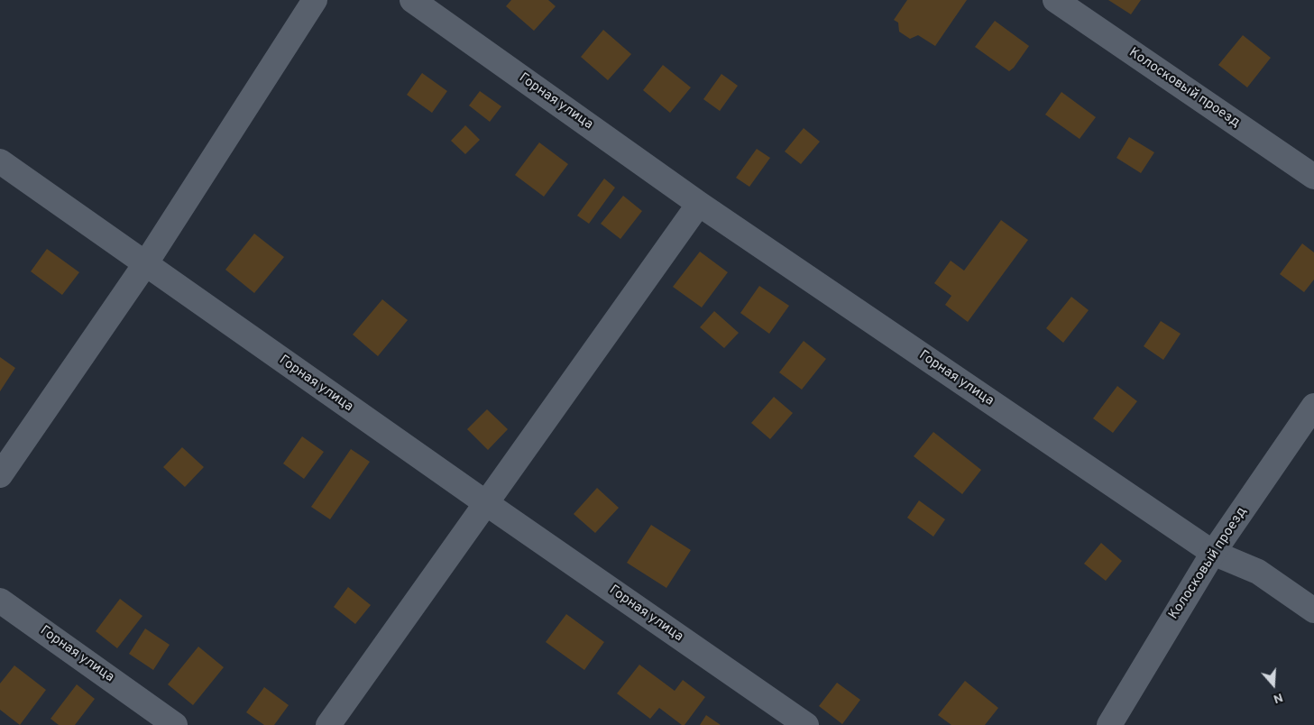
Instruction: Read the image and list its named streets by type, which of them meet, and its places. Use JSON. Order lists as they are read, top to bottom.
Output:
{
  "streets": {
    "street": ["Колосковый проезд", "Горная улица"]
  },
  "crossings": [
    ["Колосковый проезд", "Горная улица"]
  ],
  "north": "bottom"
}
